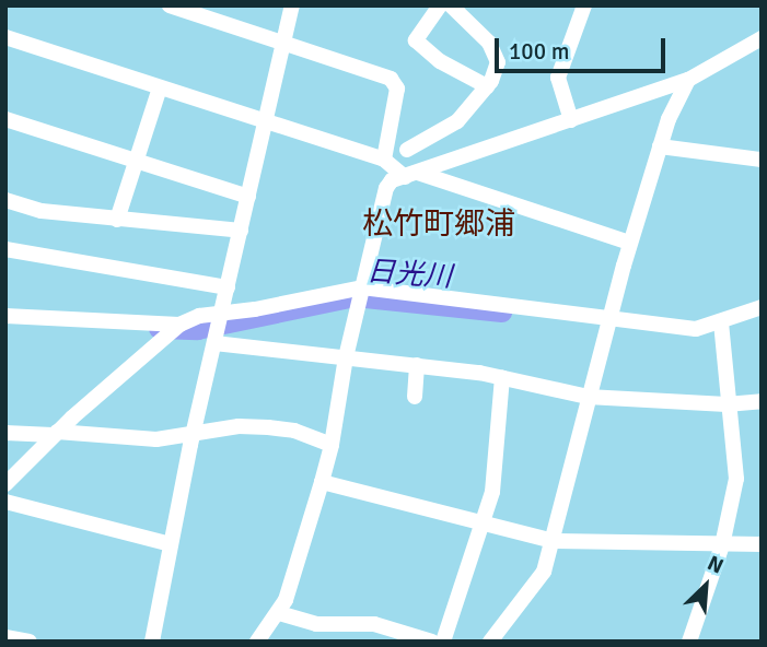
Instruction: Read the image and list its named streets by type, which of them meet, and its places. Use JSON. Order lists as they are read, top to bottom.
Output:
{
  "districts": ["松竹町郷浦"],
  "water": ["日光川"],
  "scale_bar": "100 m",
  "north": "top right"
}
